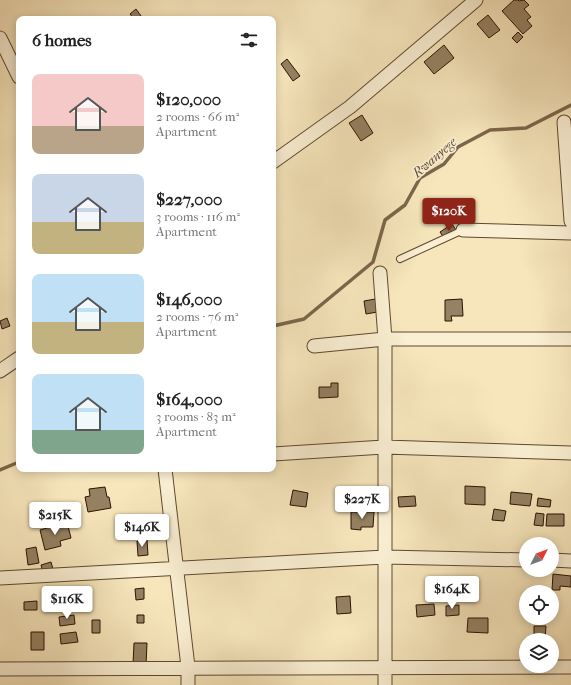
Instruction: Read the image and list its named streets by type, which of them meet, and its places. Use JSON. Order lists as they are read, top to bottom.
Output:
{
  "water": ["Rwanyege"],
  "north": "top right",
  "page": {
    "heading": "6 homes",
    "list": [
      {
        "name": "$120,000",
        "note": "2 rooms · 66 m² · Apartment"
      },
      {
        "name": "$227,000",
        "note": "3 rooms · 116 m² · Apartment"
      },
      {
        "name": "$146,000",
        "note": "2 rooms · 76 m² · Apartment"
      },
      {
        "name": "$164,000",
        "note": "3 rooms · 83 m² · Apartment"
      }
    ],
    "price": [
      "$120K",
      "$227K",
      "$215K",
      "$146K",
      "$164K",
      "$116K"
    ]
  }
}
